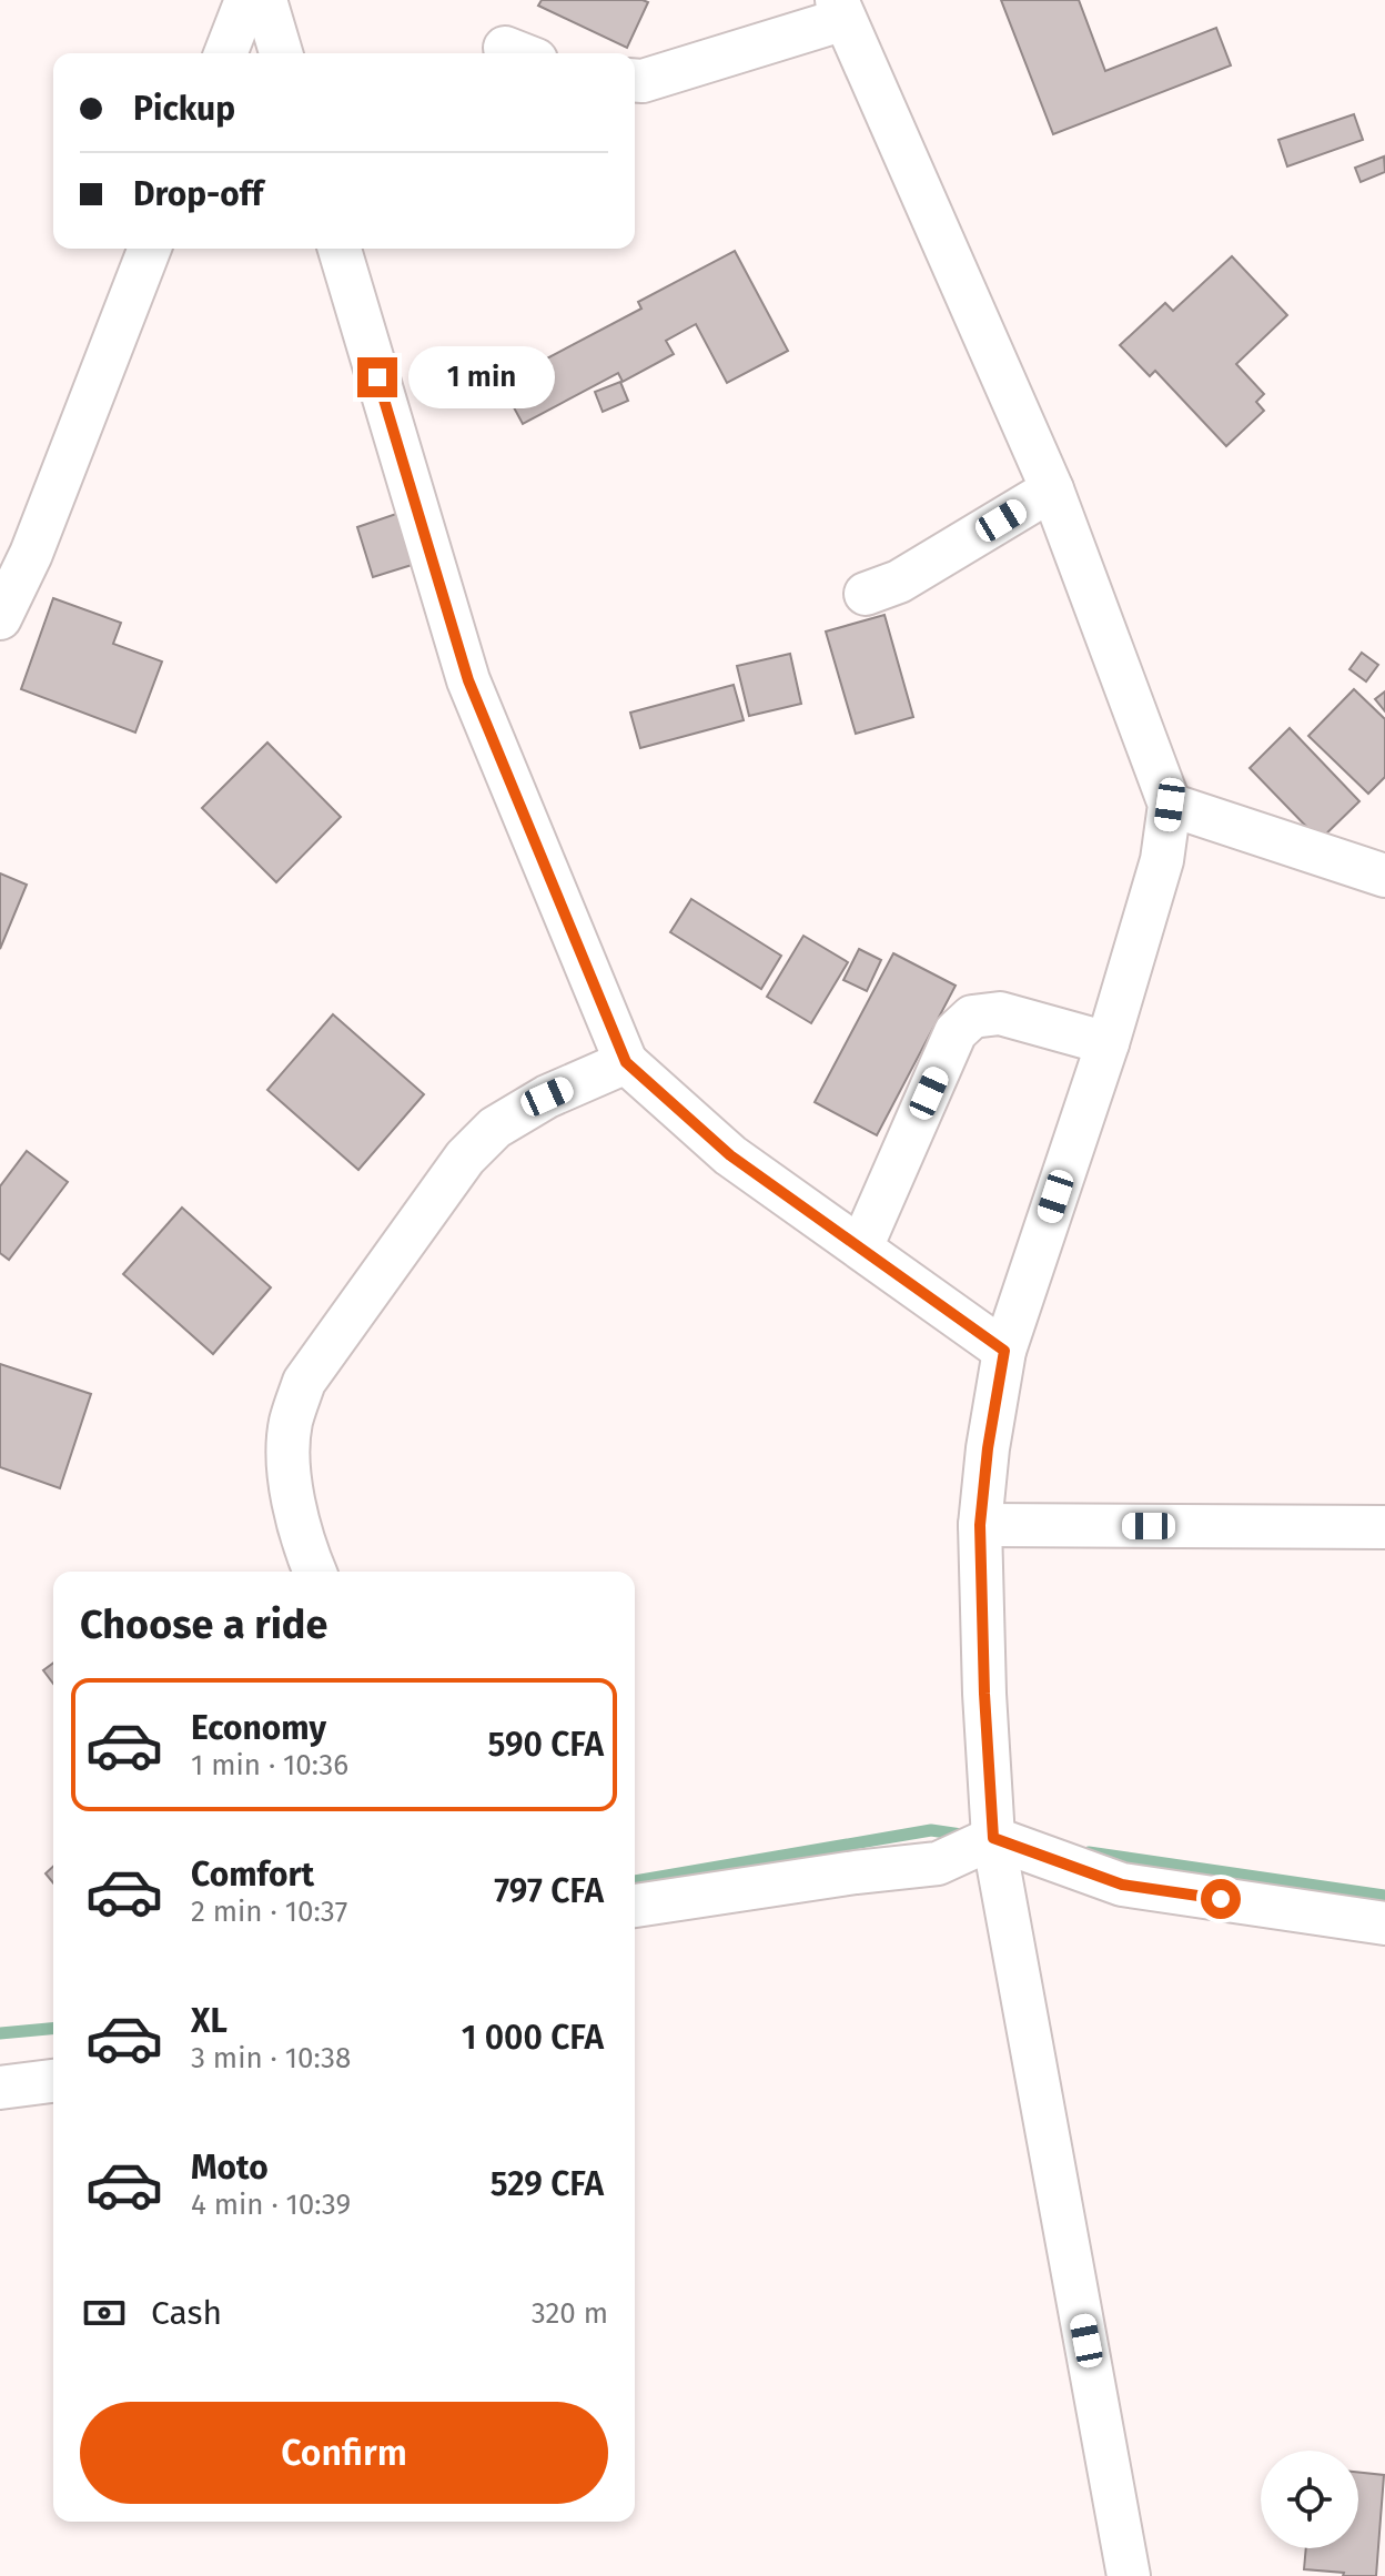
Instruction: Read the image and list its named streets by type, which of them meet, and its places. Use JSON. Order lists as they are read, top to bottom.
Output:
{
  "page": {
    "banner": ["Pickup", "Drop-off"],
    "bubble": "1 min",
    "heading": "Choose a ride",
    "list": [
      {
        "name": "Economy",
        "note": "1 min · 10:36",
        "value": "590 CFA"
      },
      {
        "name": "Comfort",
        "note": "2 min · 10:37",
        "value": "797 CFA"
      },
      {
        "name": "XL",
        "note": "3 min · 10:38",
        "value": "1 000 CFA"
      },
      {
        "name": "Moto",
        "note": "4 min · 10:39",
        "value": "529 CFA"
      }
    ],
    "pay": ["Cash", "320 m"],
    "buttons": "Confirm"
  }
}
